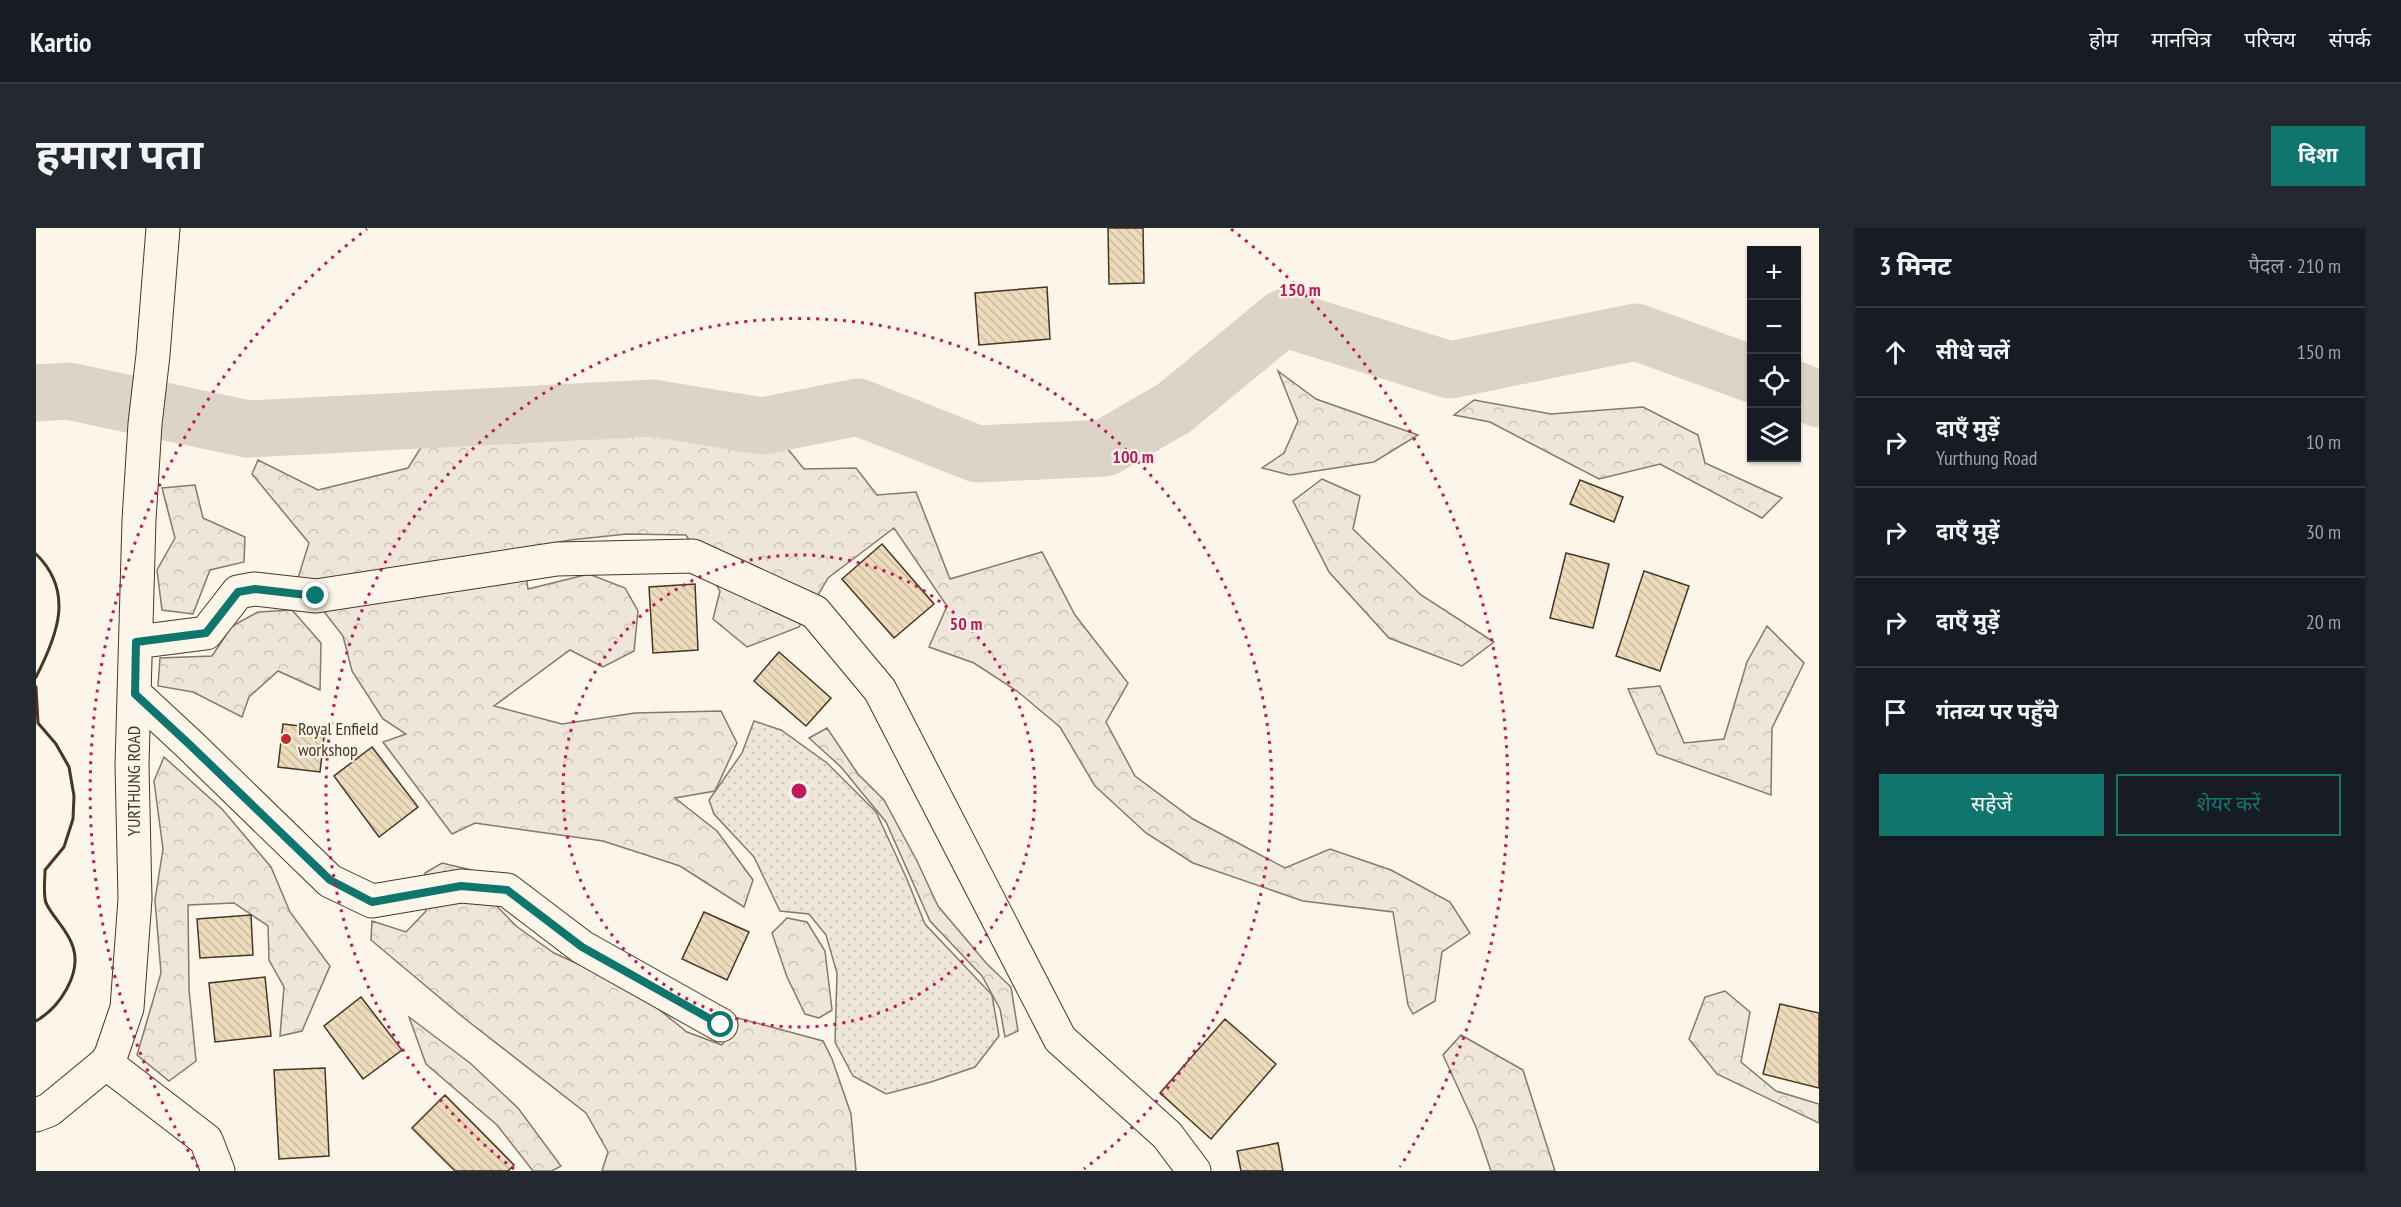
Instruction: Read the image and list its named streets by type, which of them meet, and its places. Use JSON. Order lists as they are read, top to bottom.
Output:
{
  "streets": {
    "street": ["YURTHUNG ROAD"]
  },
  "places": ["Royal Enfield workshop"],
  "page": {
    "header": "Kartio",
    "nav": [
      "होम",
      "मानचित्र",
      "परिचय",
      "संपर्क"
    ],
    "title": "हमारा पता",
    "buttons": [
      "दिशा",
      ["सहेजें", "शेयर करें"]
    ],
    "heading": ["3 मिनट", "पैदल · 210 m"],
    "map_buttons": ["+", "−"],
    "list": [
      ["सीधे चलें", "150 m"],
      ["दाएँ मुड़ें", "Yurthung Road", "10 m"],
      ["दाएँ मुड़ें", "30 m"],
      ["दाएँ मुड़ें", "20 m"],
      "गंतव्य पर पहुँचे"
    ]
  },
  "rings": ["150 m", "100 m", "50 m"]
}
